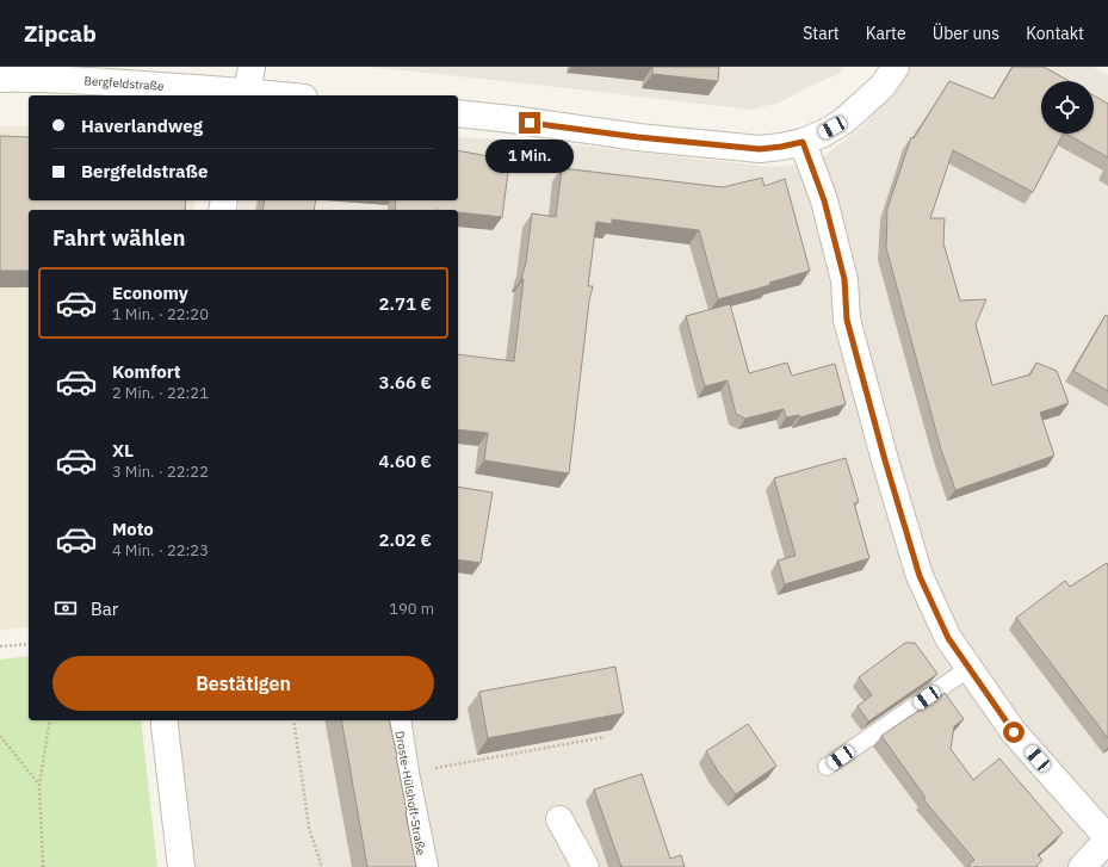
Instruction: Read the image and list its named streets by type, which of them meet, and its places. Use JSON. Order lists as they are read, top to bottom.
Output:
{
  "streets": {
    "street": ["Bergfeldstraße", "Droste-Hülshoff-Straße"]
  },
  "page": {
    "header": "Zipcab",
    "nav": [
      "Start",
      "Karte",
      "Über uns",
      "Kontakt"
    ],
    "banner": ["Haverlandweg", "Bergfeldstraße"],
    "bubble": "1 Min.",
    "heading": "Fahrt wählen",
    "list": [
      {
        "name": "Economy",
        "note": "1 Min. · 22:20",
        "value": "2.71 €"
      },
      {
        "name": "Komfort",
        "note": "2 Min. · 22:21",
        "value": "3.66 €"
      },
      {
        "name": "XL",
        "note": "3 Min. · 22:22",
        "value": "4.60 €"
      },
      {
        "name": "Moto",
        "note": "4 Min. · 22:23",
        "value": "2.02 €"
      }
    ],
    "pay": ["Bar", "190 m"],
    "buttons": "Bestätigen"
  }
}
